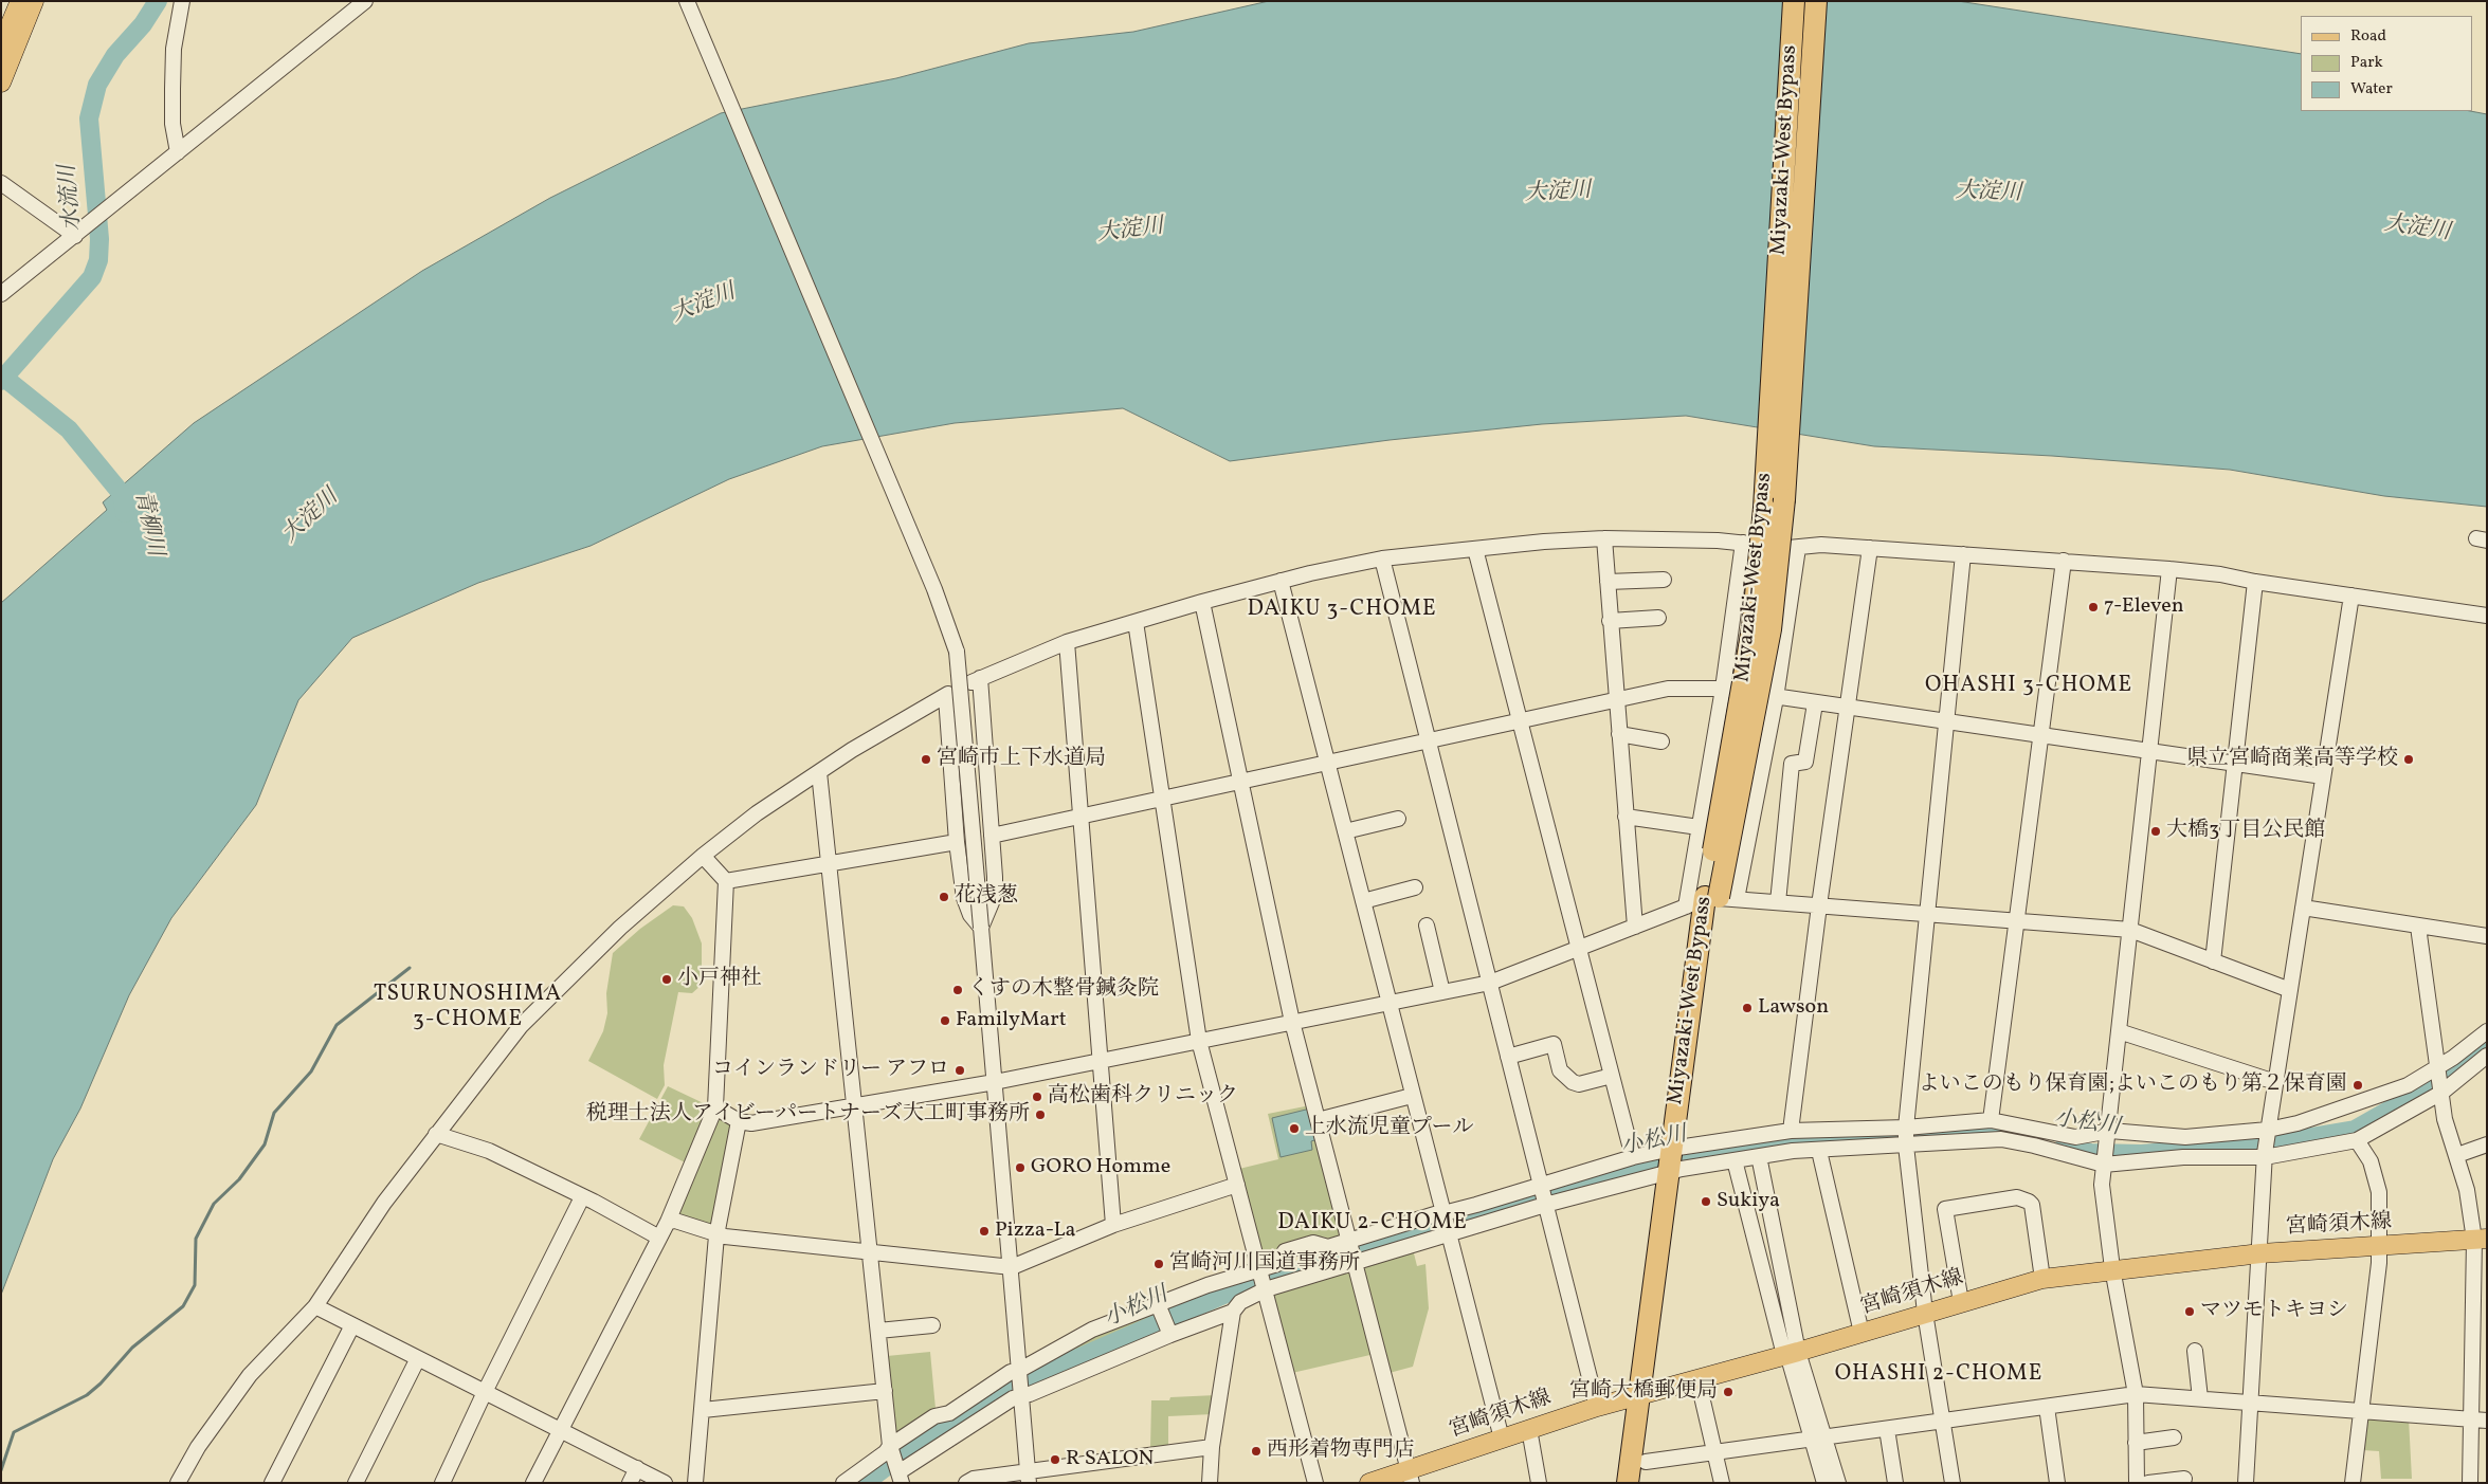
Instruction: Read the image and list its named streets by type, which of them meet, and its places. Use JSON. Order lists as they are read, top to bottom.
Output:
{
  "streets": {
    "highway": ["Miyazaki-West Bypass"],
    "main road": ["宮崎須木線"]
  },
  "crossings": [
    ["Miyazaki-West Bypass", "宮崎須木線"]
  ],
  "districts": [
    "DAIKU 3-CHOME",
    "OHASHI 3-CHOME",
    "TSURUNOSHIMA 3-CHOME",
    "DAIKU 2-CHOME",
    "OHASHI 2-CHOME"
  ],
  "water": [
    "大淀川",
    "水流川",
    "青柳川",
    "小松川"
  ],
  "places": [
    "7-Eleven",
    "宮崎市上下水道局",
    "県立宮崎商業高等学校",
    "大橋3丁目公民館",
    "花浅葱",
    "小戸神社",
    "くすの木整骨鍼灸院",
    "Lawson",
    "FamilyMart",
    "コインランドリー アフロ",
    "よいこのもり保育園;よいこのもり第２保育園",
    "高松歯科クリニック",
    "税理士法人アイビーパートナーズ大工町事務所",
    "上水流児童プール",
    "GORO Homme",
    "Sukiya",
    "Pizza-La",
    "宮崎河川国道事務所",
    "マツモトキヨシ",
    "宮崎大橋郵便局",
    "西形着物専門店",
    "R SALON"
  ],
  "legend": ["Road", "Park", "Water"]
}
